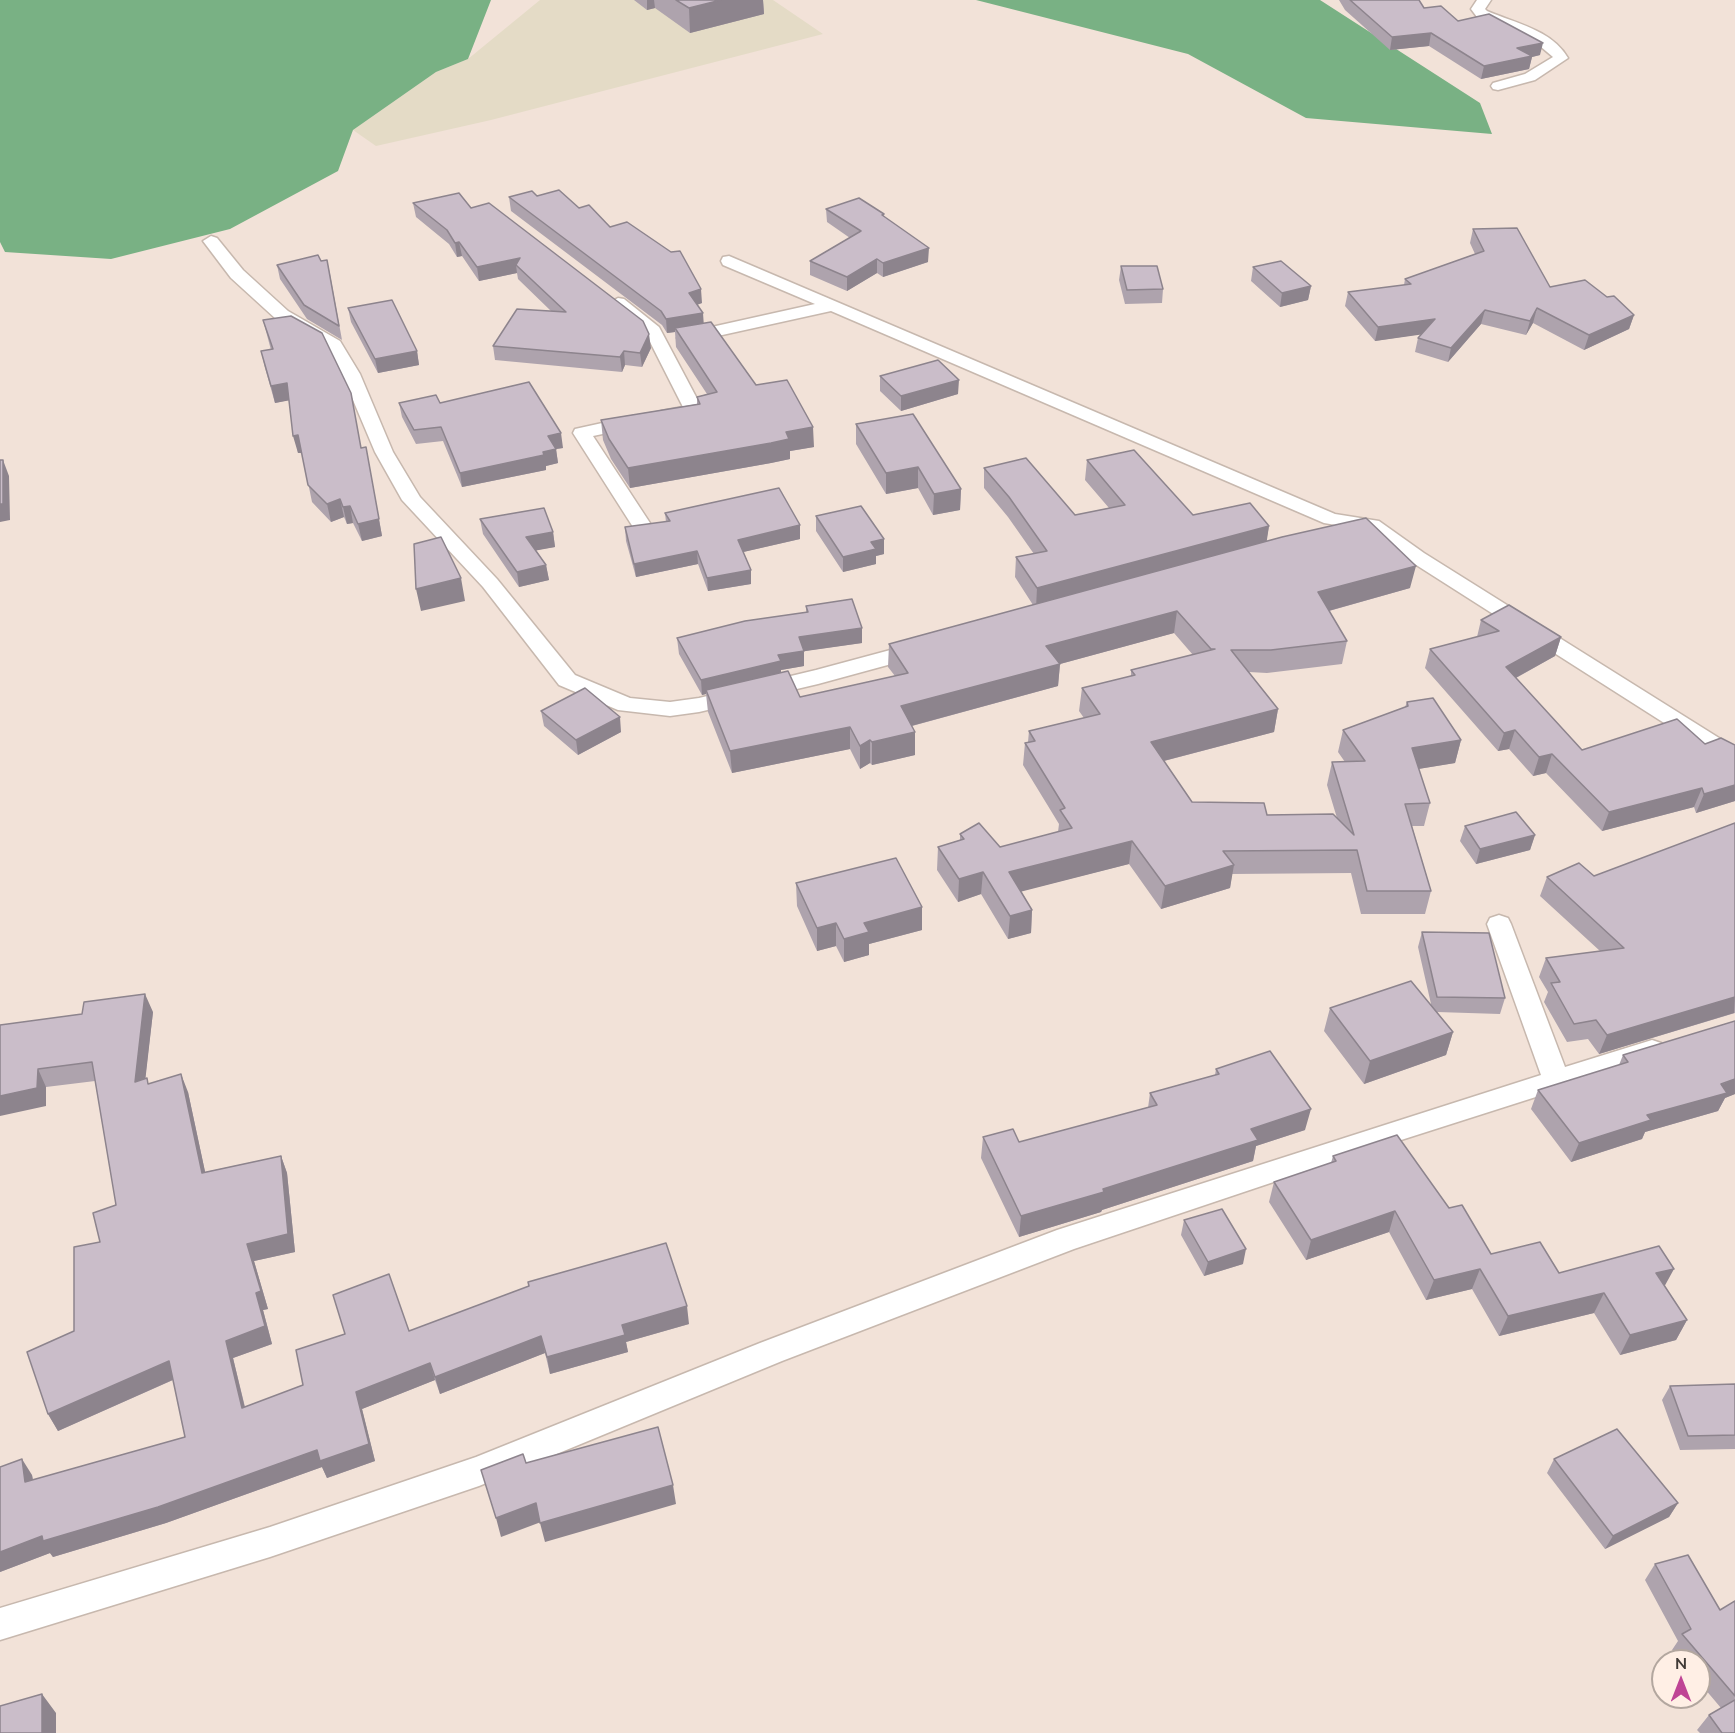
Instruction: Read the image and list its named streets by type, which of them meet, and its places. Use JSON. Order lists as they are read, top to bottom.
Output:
{
  "north": "top"
}
